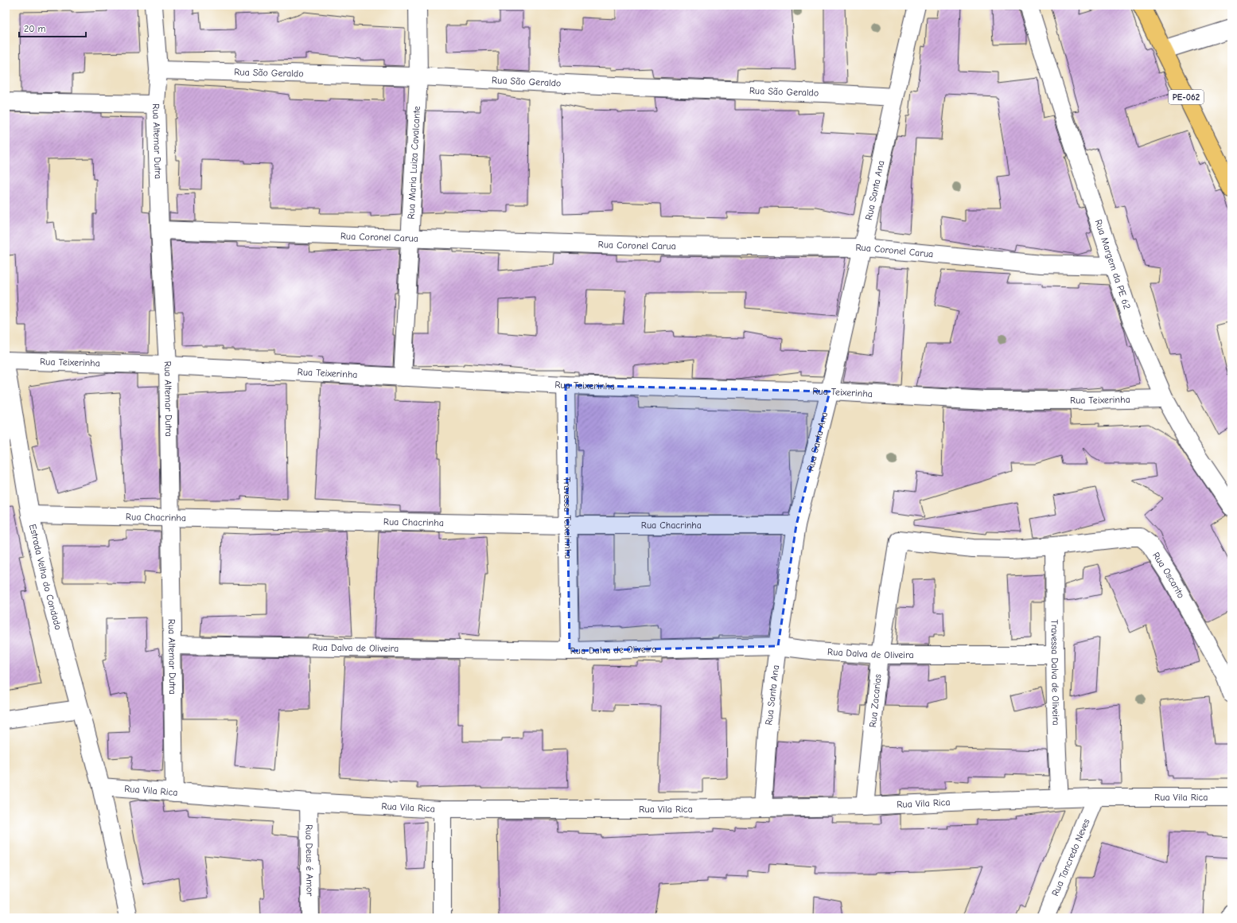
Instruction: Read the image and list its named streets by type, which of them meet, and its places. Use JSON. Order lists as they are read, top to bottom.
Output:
{
  "streets": {
    "main road": ["PE-062"],
    "street": [
      "Rua São Geraldo",
      "Rua Altemar Dutra",
      "Rua Maria Luiza Cavalcante",
      "Rua Santa Ana",
      "Rua Coronel Carua",
      "Rua Margem da PE 62",
      "Rua Teixerinha",
      "Rua Chacrinha",
      "Travessa Teixeirinha",
      "Rua Oscarito",
      "Estrada Velha do Condado",
      "Rua Dalva de Oliveira",
      "Travessa Dalva de Oliveira",
      "Rua Zacarias",
      "Rua Vila Rica",
      "Rua Tancredo Neves",
      "Rua Deus é Amor"
    ]
  },
  "crossings": [
    ["Rua São Geraldo", "Rua Altemar Dutra"],
    ["Rua São Geraldo", "Rua Maria Luiza Cavalcante"],
    ["Rua São Geraldo", "Rua Santa Ana"],
    ["Rua Altemar Dutra", "Rua Coronel Carua"],
    ["Rua Altemar Dutra", "Rua Teixerinha"],
    ["Rua Altemar Dutra", "Rua Chacrinha"],
    ["Rua Altemar Dutra", "Rua Dalva de Oliveira"],
    ["Rua Altemar Dutra", "Rua Vila Rica"],
    ["Rua Maria Luiza Cavalcante", "Rua Coronel Carua"],
    ["Rua Maria Luiza Cavalcante", "Rua Teixerinha"],
    ["Rua Santa Ana", "Rua Coronel Carua"],
    ["Rua Santa Ana", "Rua Teixerinha"],
    ["Rua Santa Ana", "Rua Chacrinha"],
    ["Rua Santa Ana", "Rua Dalva de Oliveira"],
    ["Rua Santa Ana", "Rua Vila Rica"],
    ["Rua Coronel Carua", "Rua Margem da PE 62"],
    ["Rua Margem da PE 62", "Rua Teixerinha"],
    ["Rua Teixerinha", "Travessa Teixeirinha"],
    ["Rua Chacrinha", "Travessa Teixeirinha"],
    ["Rua Chacrinha", "Estrada Velha do Condado"],
    ["Travessa Teixeirinha", "Rua Dalva de Oliveira"],
    ["Rua Oscarito", "Travessa Dalva de Oliveira"],
    ["Rua Oscarito", "Rua Zacarias"],
    ["Estrada Velha do Condado", "Rua Vila Rica"],
    ["Rua Dalva de Oliveira", "Travessa Dalva de Oliveira"],
    ["Rua Dalva de Oliveira", "Rua Zacarias"],
    ["Travessa Dalva de Oliveira", "Rua Vila Rica"],
    ["Rua Zacarias", "Rua Vila Rica"],
    ["Rua Vila Rica", "Rua Tancredo Neves"],
    ["Rua Vila Rica", "Rua Deus é Amor"]
  ],
  "scale_bar": "20 m"
}
